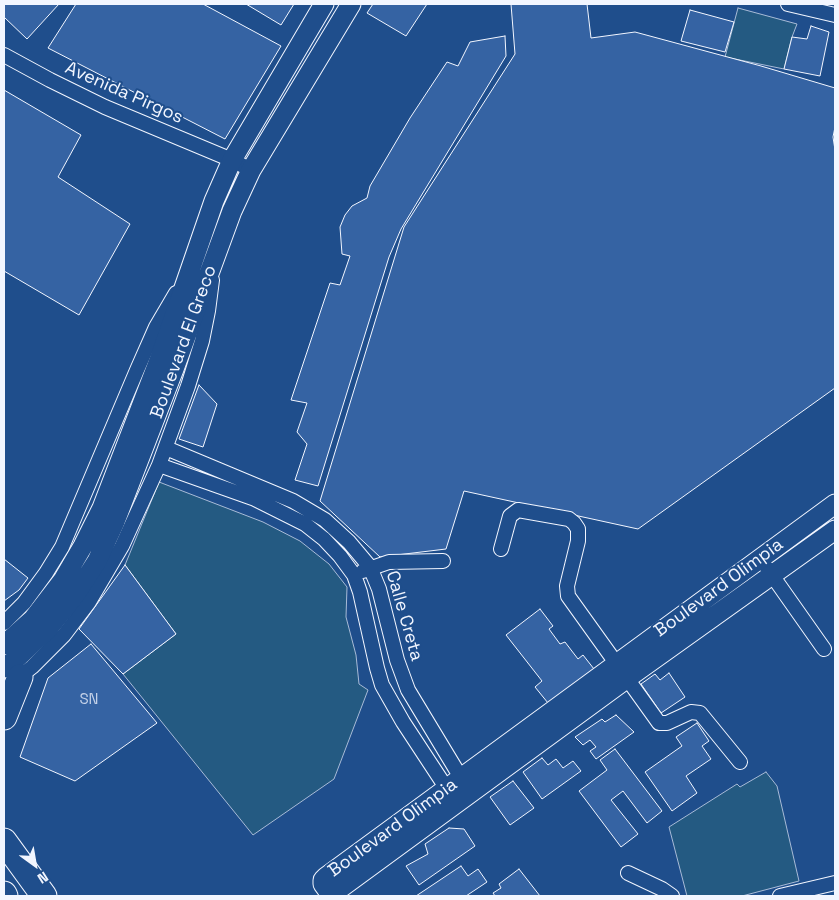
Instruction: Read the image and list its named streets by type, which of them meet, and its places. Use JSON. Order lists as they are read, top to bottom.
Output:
{
  "streets": {
    "main road": ["Boulevard El Greco", "Boulevard Olimpia"],
    "street": ["Avenida Pirgos", "Calle Creta"]
  },
  "crossings": [
    ["Avenida Pirgos", "Boulevard El Greco"],
    ["Boulevard Olimpia", "Calle Creta"]
  ],
  "house_numbers": ["SN"],
  "north": "bottom right"
}
